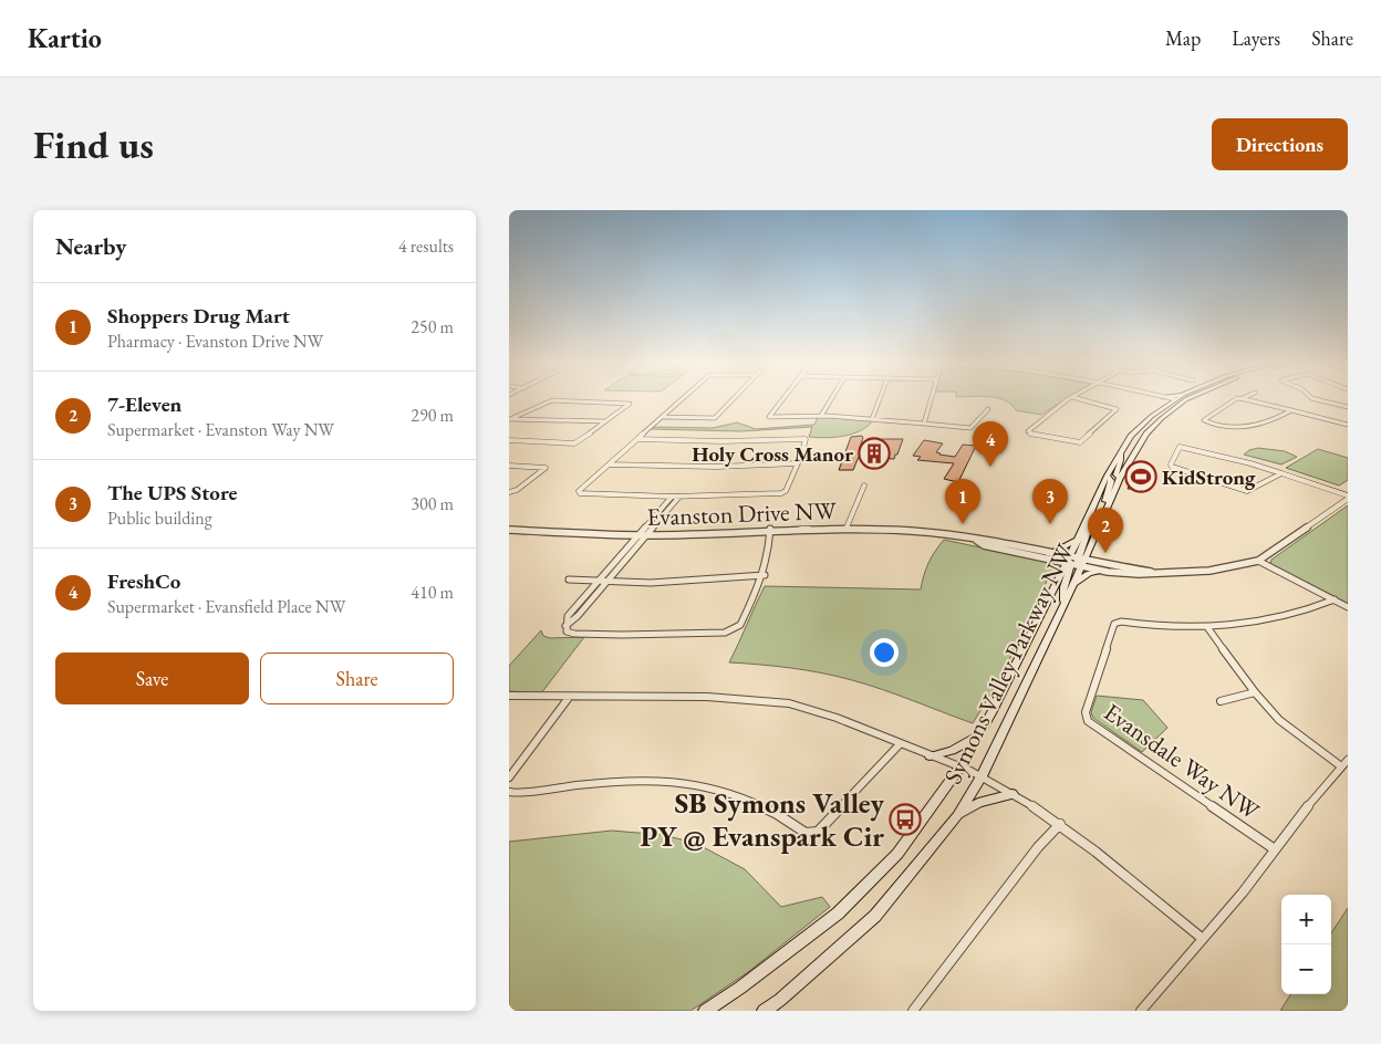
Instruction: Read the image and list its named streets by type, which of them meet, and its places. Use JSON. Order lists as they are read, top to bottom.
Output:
{
  "streets": {
    "main road": ["Symons Valley Parkway NW"],
    "street": ["Evanston Drive NW", "Evansdale Way NW"]
  },
  "crossings": [
    ["Evanston Drive NW", "Symons Valley Parkway NW"]
  ],
  "places": {
    "building": ["Holy Cross Manor"],
    "sports": ["KidStrong"],
    "bus stop": ["SB Symons Valley PY @ Evanspark Cir"]
  },
  "page": {
    "header": "Kartio",
    "nav": ["Map", "Layers", "Share"],
    "buttons": [
      "Directions",
      ["Save", "Share"]
    ],
    "title": "Find us",
    "heading": ["Nearby", "4 results"],
    "list": [
      {
        "mark": "1",
        "name": "Shoppers Drug Mart",
        "note": "Pharmacy · Evanston Drive NW",
        "value": "250 m"
      },
      {
        "mark": "2",
        "name": "7-Eleven",
        "note": "Supermarket · Evanston Way NW",
        "value": "290 m"
      },
      {
        "mark": "3",
        "name": "The UPS Store",
        "note": "Public building",
        "value": "300 m"
      },
      {
        "mark": "4",
        "name": "FreshCo",
        "note": "Supermarket · Evansfield Place NW",
        "value": "410 m"
      }
    ],
    "pins": [
      "4",
      "1",
      "3",
      "2"
    ],
    "map_buttons": ["+", "−"]
  }
}
